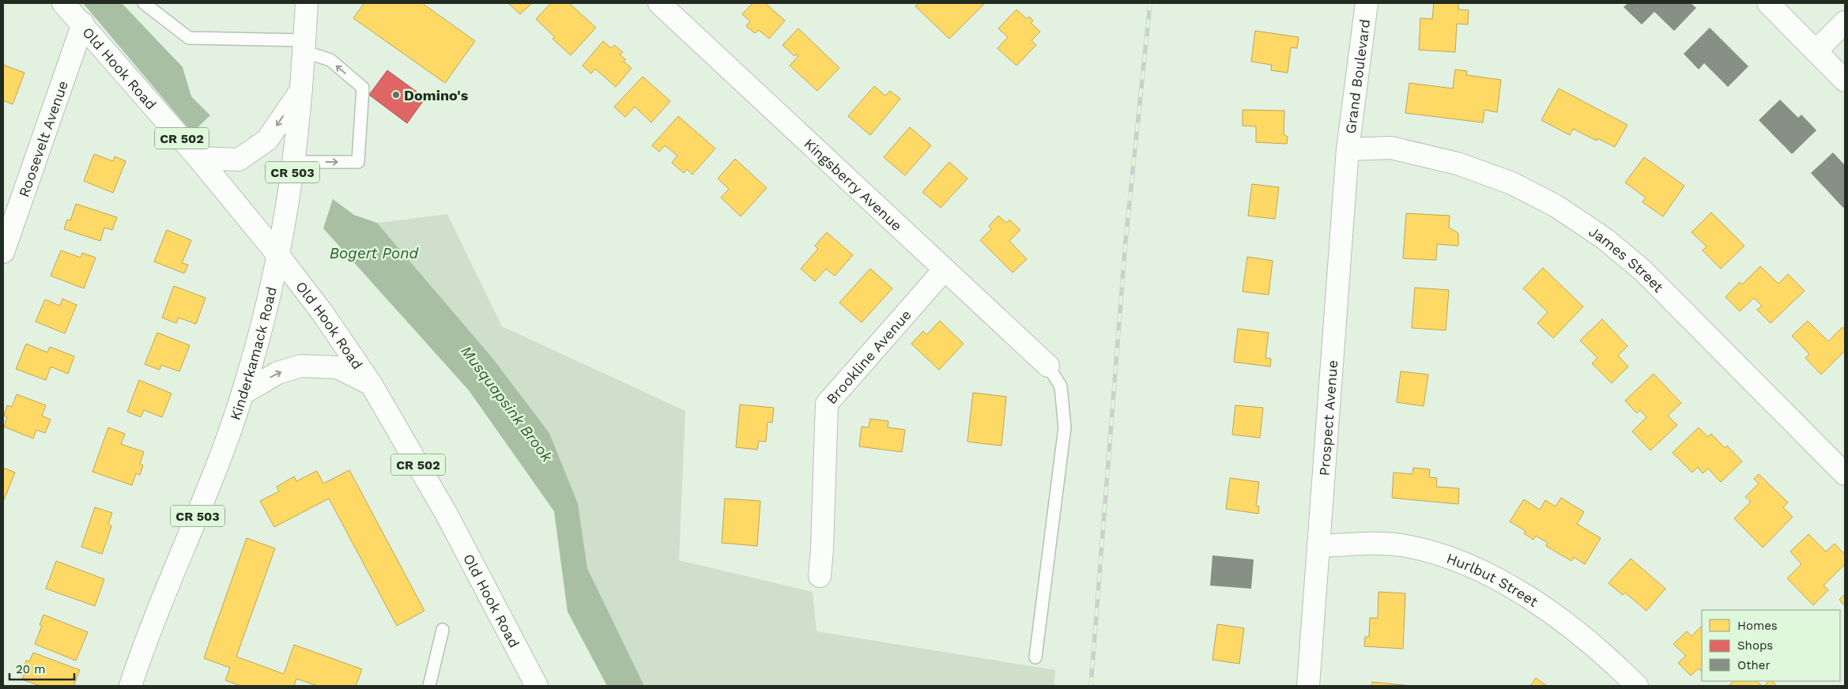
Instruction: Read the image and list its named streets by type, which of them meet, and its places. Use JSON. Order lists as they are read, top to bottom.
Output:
{
  "streets": {
    "street": [
      "Old Hook Road",
      "Grand Boulevard",
      "Roosevelt Avenue",
      "CR 502",
      "CR 503",
      "Kingsberry Avenue",
      "James Street",
      "Kinderkamack Road",
      "Brookline Avenue",
      "Prospect Avenue",
      "Hurlbut Street"
    ]
  },
  "crossings": [
    ["Old Hook Road", "Roosevelt Avenue"],
    ["Old Hook Road", "Kinderkamack Road"],
    ["Grand Boulevard", "James Street"],
    ["Grand Boulevard", "Prospect Avenue"],
    ["Kingsberry Avenue", "Brookline Avenue"],
    ["James Street", "Prospect Avenue"],
    ["Prospect Avenue", "Hurlbut Street"]
  ],
  "water": ["Bogert Pond", "Musquapsink Brook"],
  "places": ["Domino's"],
  "legend": ["Homes", "Shops", "Other"],
  "scale_bar": "20 m"
}
